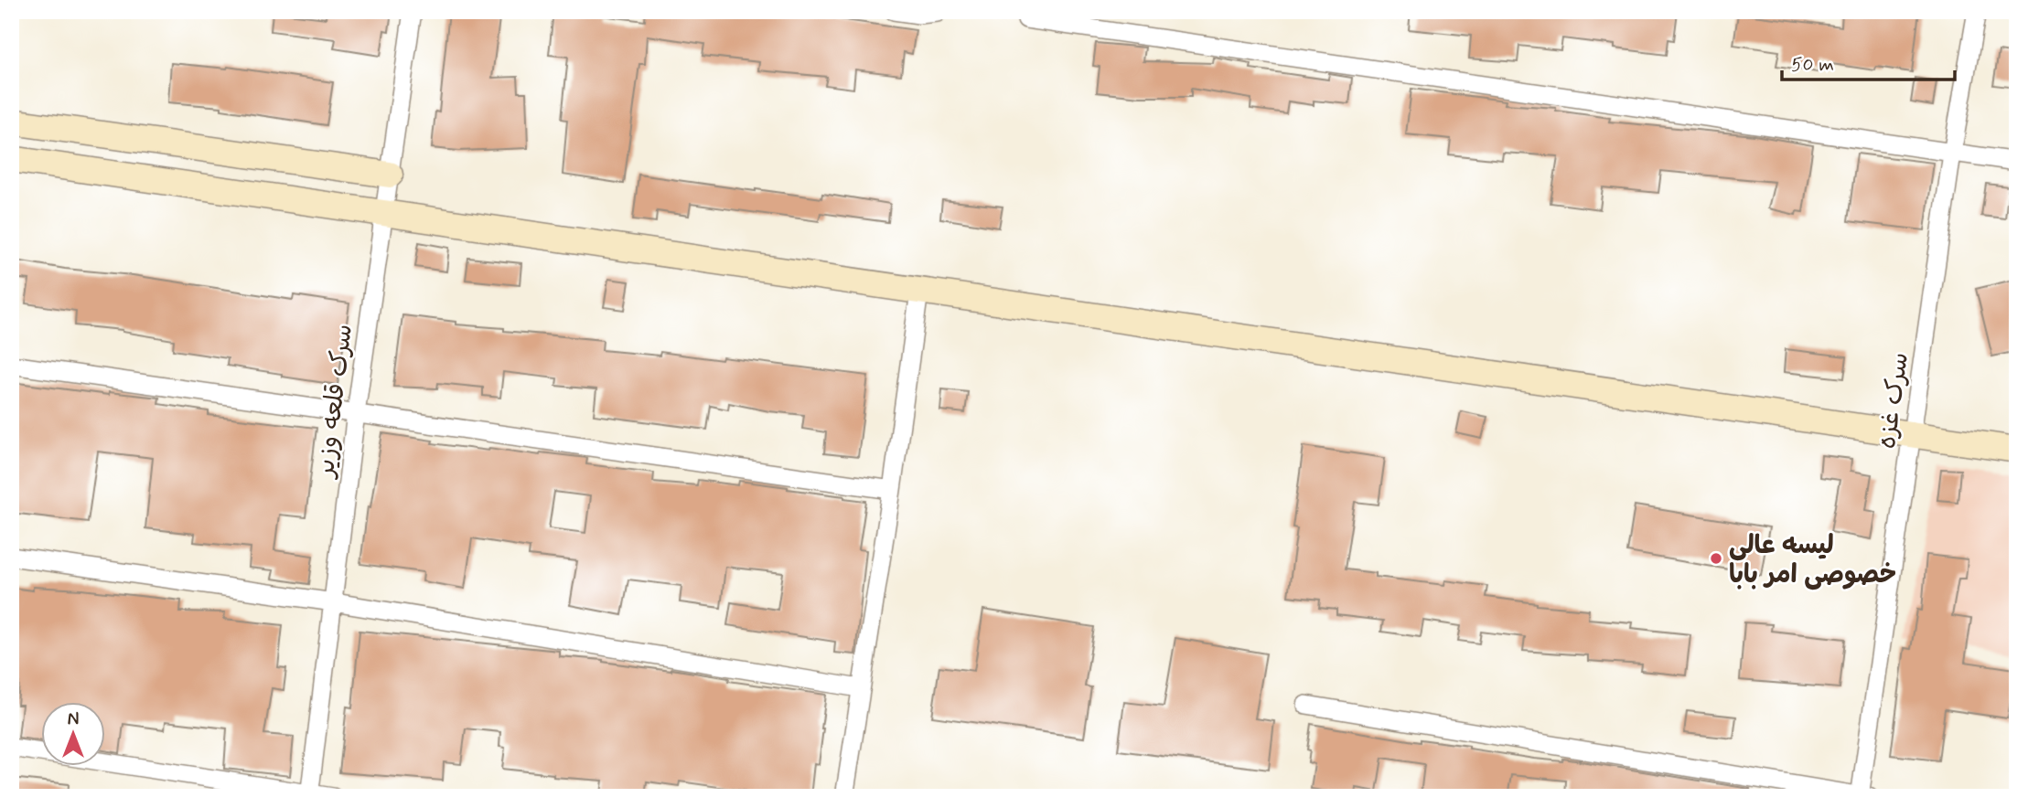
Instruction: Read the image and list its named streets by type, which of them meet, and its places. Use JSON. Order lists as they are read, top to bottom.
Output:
{
  "streets": {
    "street": ["سرک قلعه وزیر", "سرک غزه"]
  },
  "places": ["لیسه عالی خصوصی امر بابا"],
  "scale_bar": "50 m",
  "north": "top"
}
